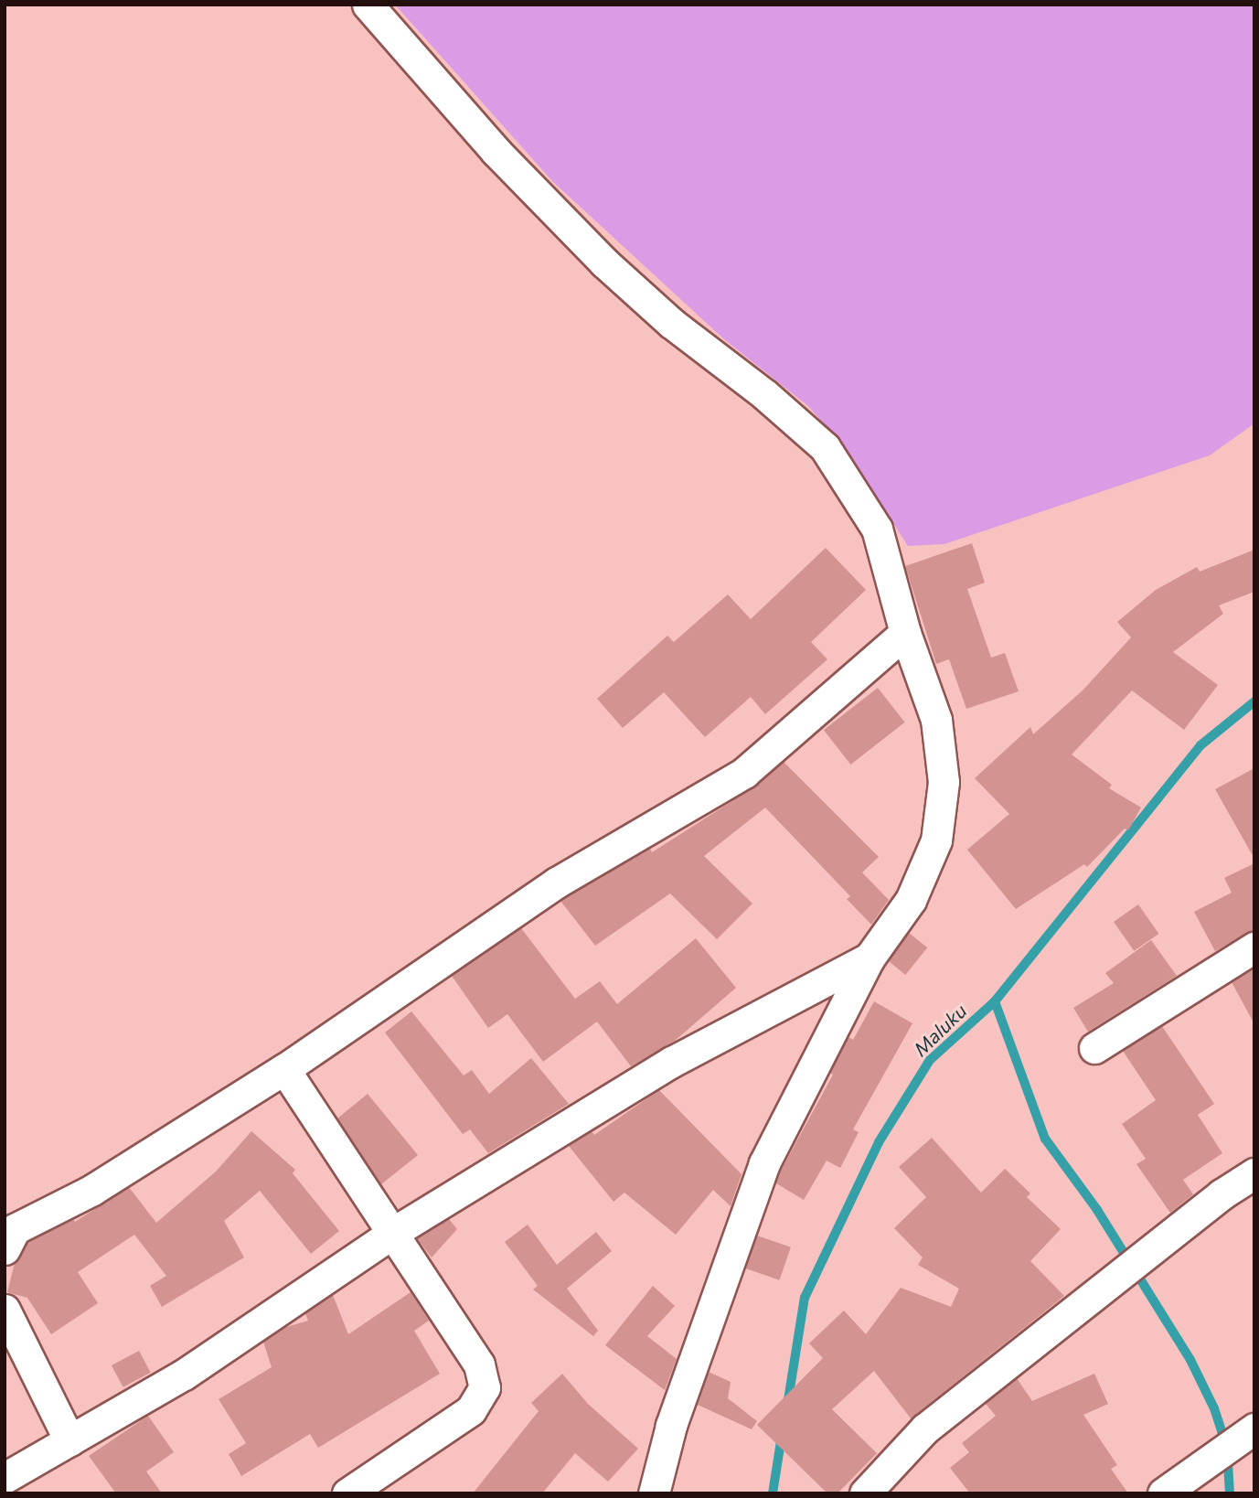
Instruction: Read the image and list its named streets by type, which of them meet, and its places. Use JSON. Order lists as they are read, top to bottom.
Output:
{
  "water": ["Maluku"]
}
